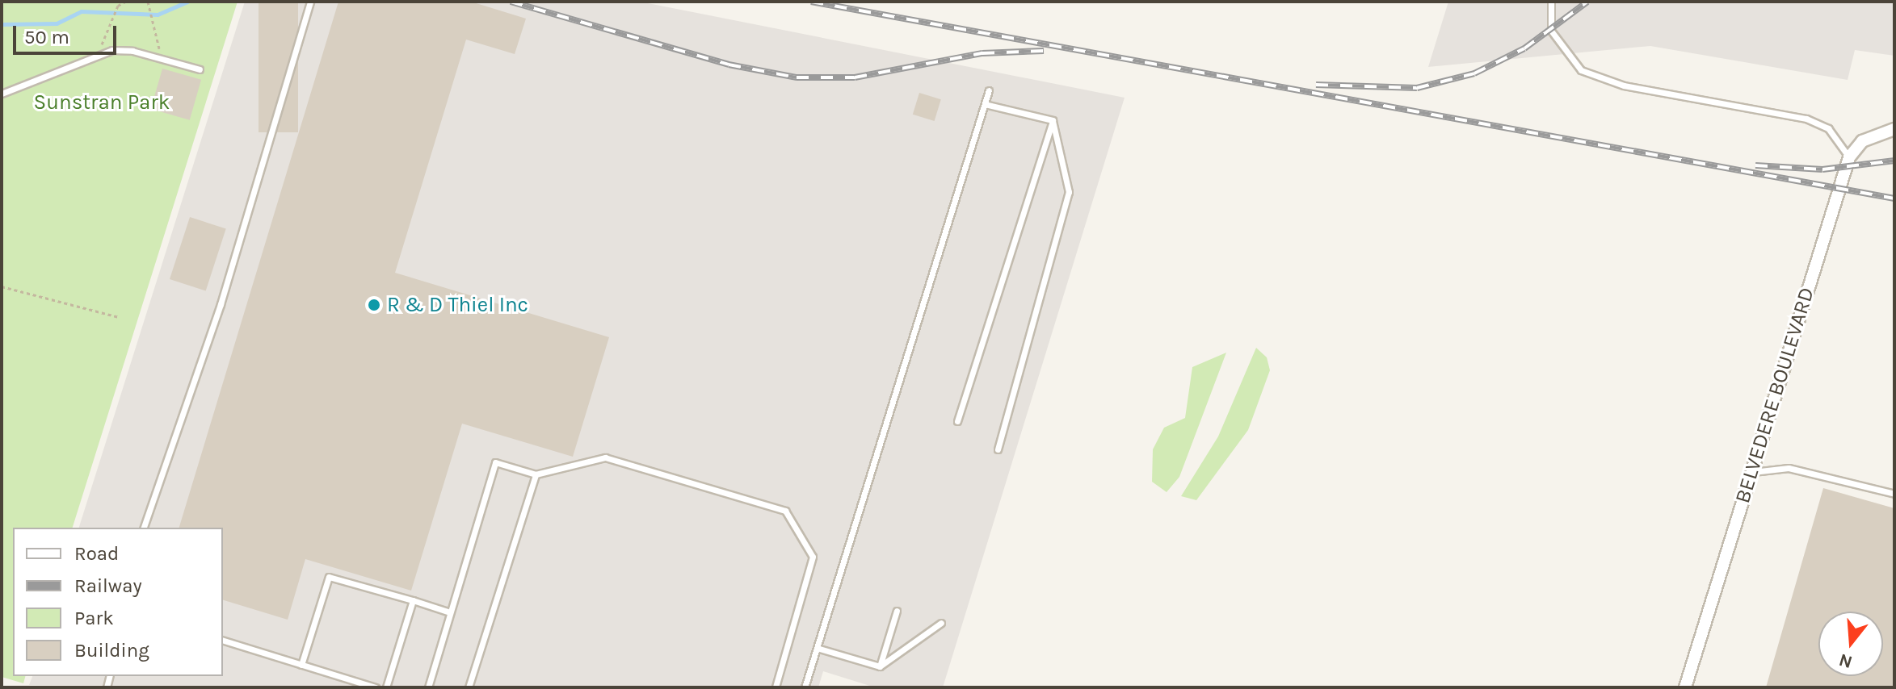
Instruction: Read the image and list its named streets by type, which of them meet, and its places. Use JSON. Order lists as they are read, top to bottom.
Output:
{
  "streets": {
    "street": ["BELVEDERE BOULEVARD"]
  },
  "parks": ["Sunstran Park"],
  "places": ["R & D Thiel Inc"],
  "legend": [
    "Road",
    "Railway",
    "Park",
    "Building"
  ],
  "scale_bar": "50 m",
  "north": "bottom"
}
